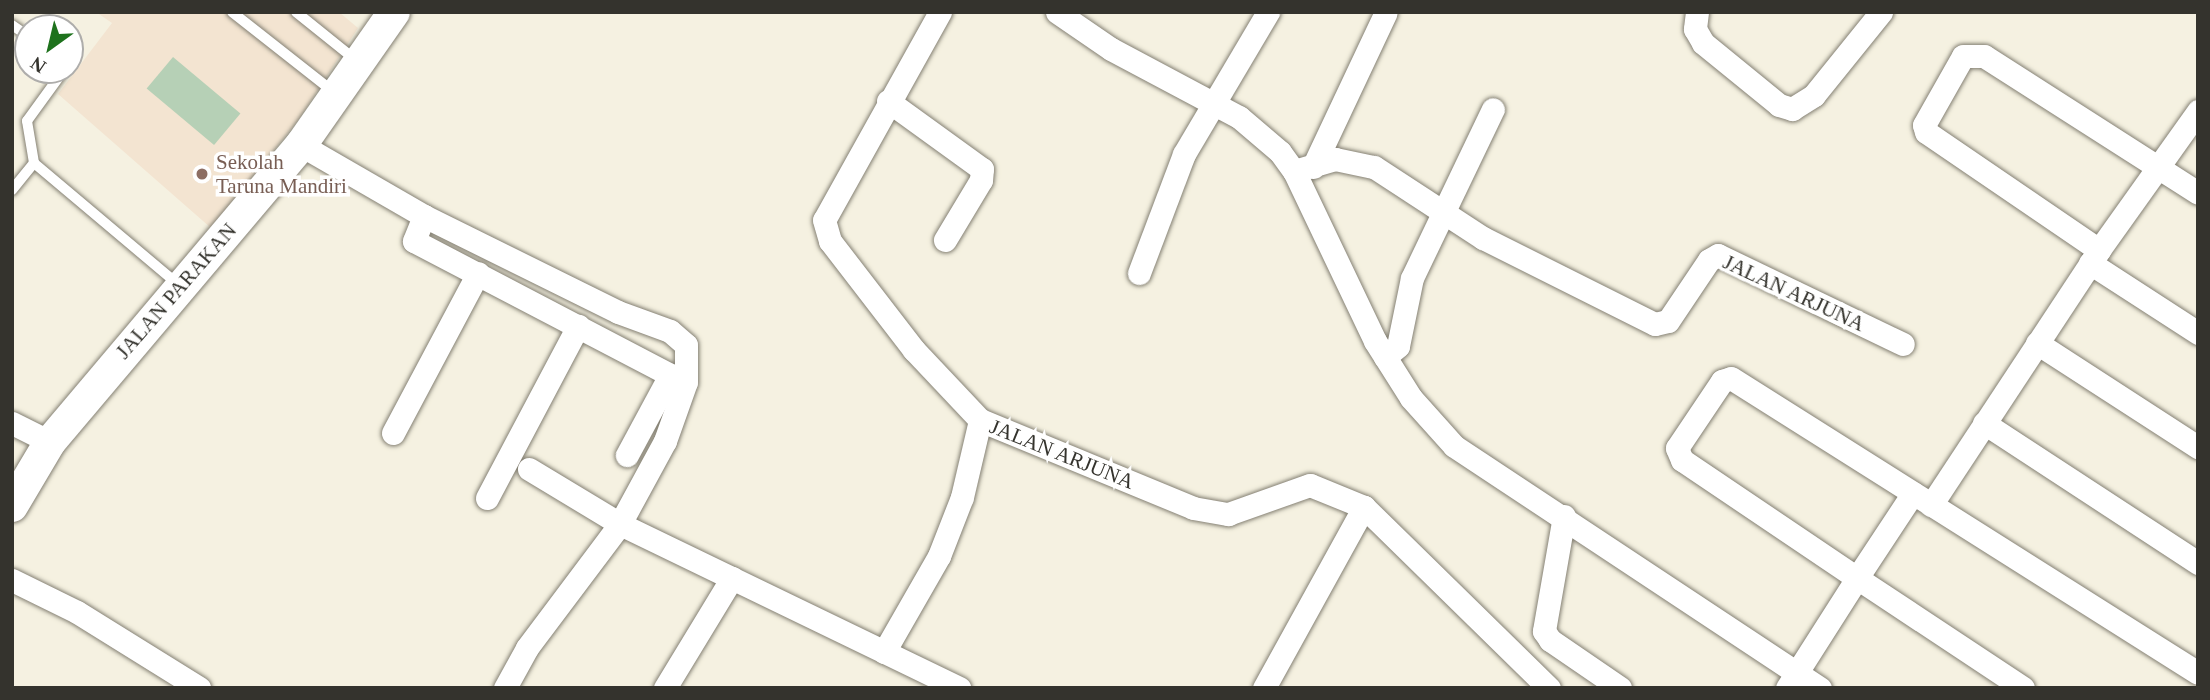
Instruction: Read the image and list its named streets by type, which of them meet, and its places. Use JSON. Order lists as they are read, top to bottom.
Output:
{
  "streets": {
    "street": ["JALAN PARAKAN", "JALAN ARJUNA"]
  },
  "places": ["Sekolah Taruna Mandiri"],
  "north": "bottom left"
}
